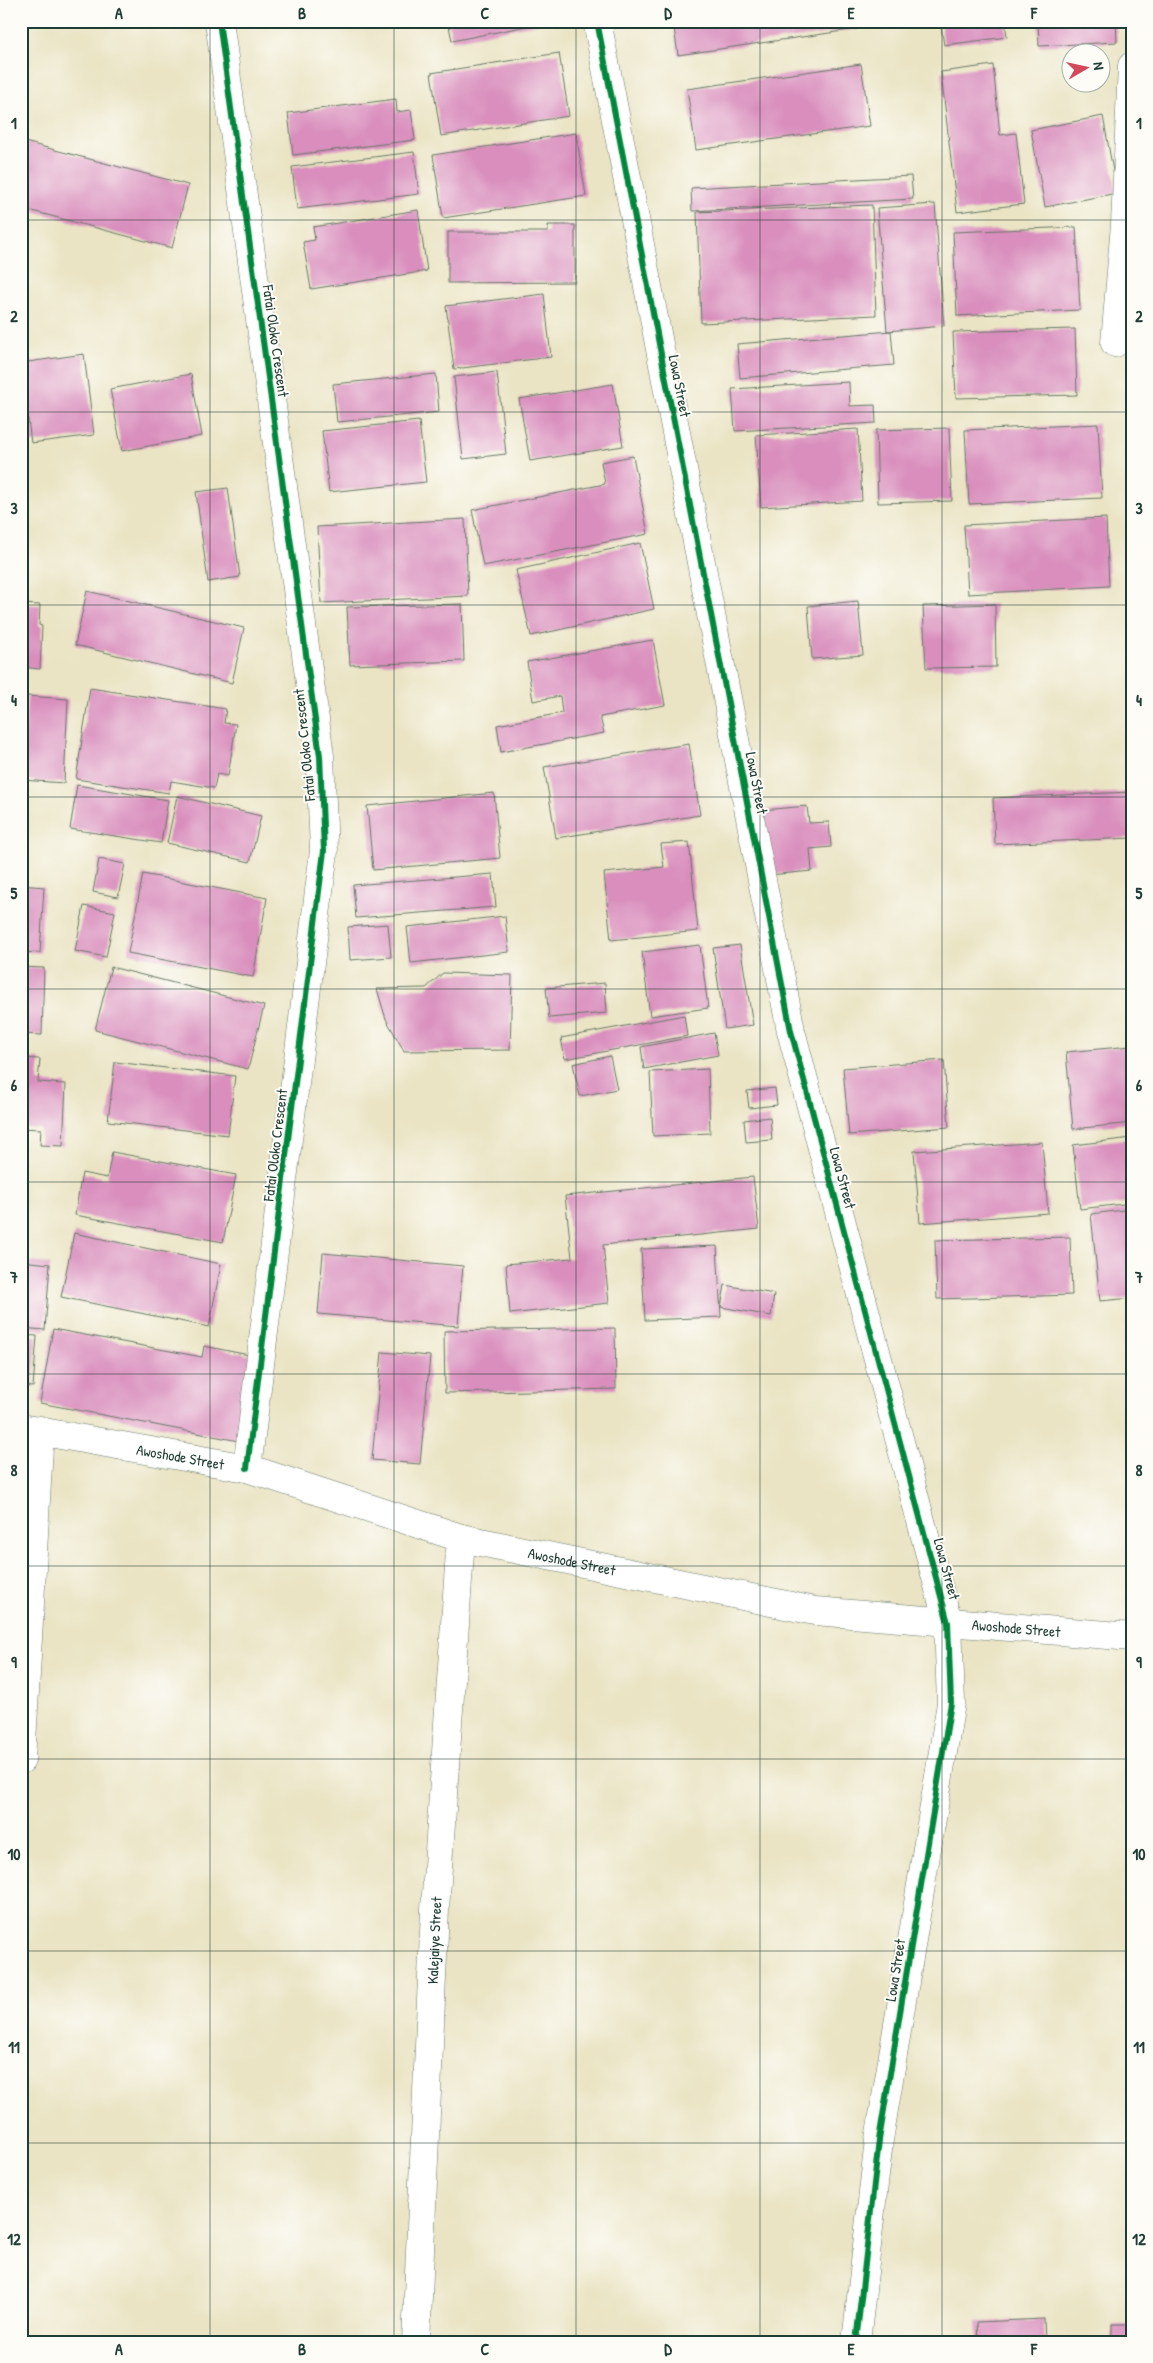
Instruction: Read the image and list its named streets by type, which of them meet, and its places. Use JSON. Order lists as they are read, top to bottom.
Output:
{
  "streets": {
    "street": [
      "Fatai Oloko Crescent",
      "Lowa Street",
      "Awoshode Street",
      "Kalejaiye Street"
    ]
  },
  "crossings": [
    ["Fatai Oloko Crescent", "Awoshode Street"],
    ["Lowa Street", "Awoshode Street"],
    ["Awoshode Street", "Kalejaiye Street"]
  ],
  "north": "right",
  "grid": {
    "columns": [
      "A",
      "B",
      "C",
      "D",
      "E",
      "F"
    ],
    "rows": [
      "1",
      "2",
      "3",
      "4",
      "5",
      "6",
      "7",
      "8",
      "9",
      "10",
      "11",
      "12"
    ]
  }
}
